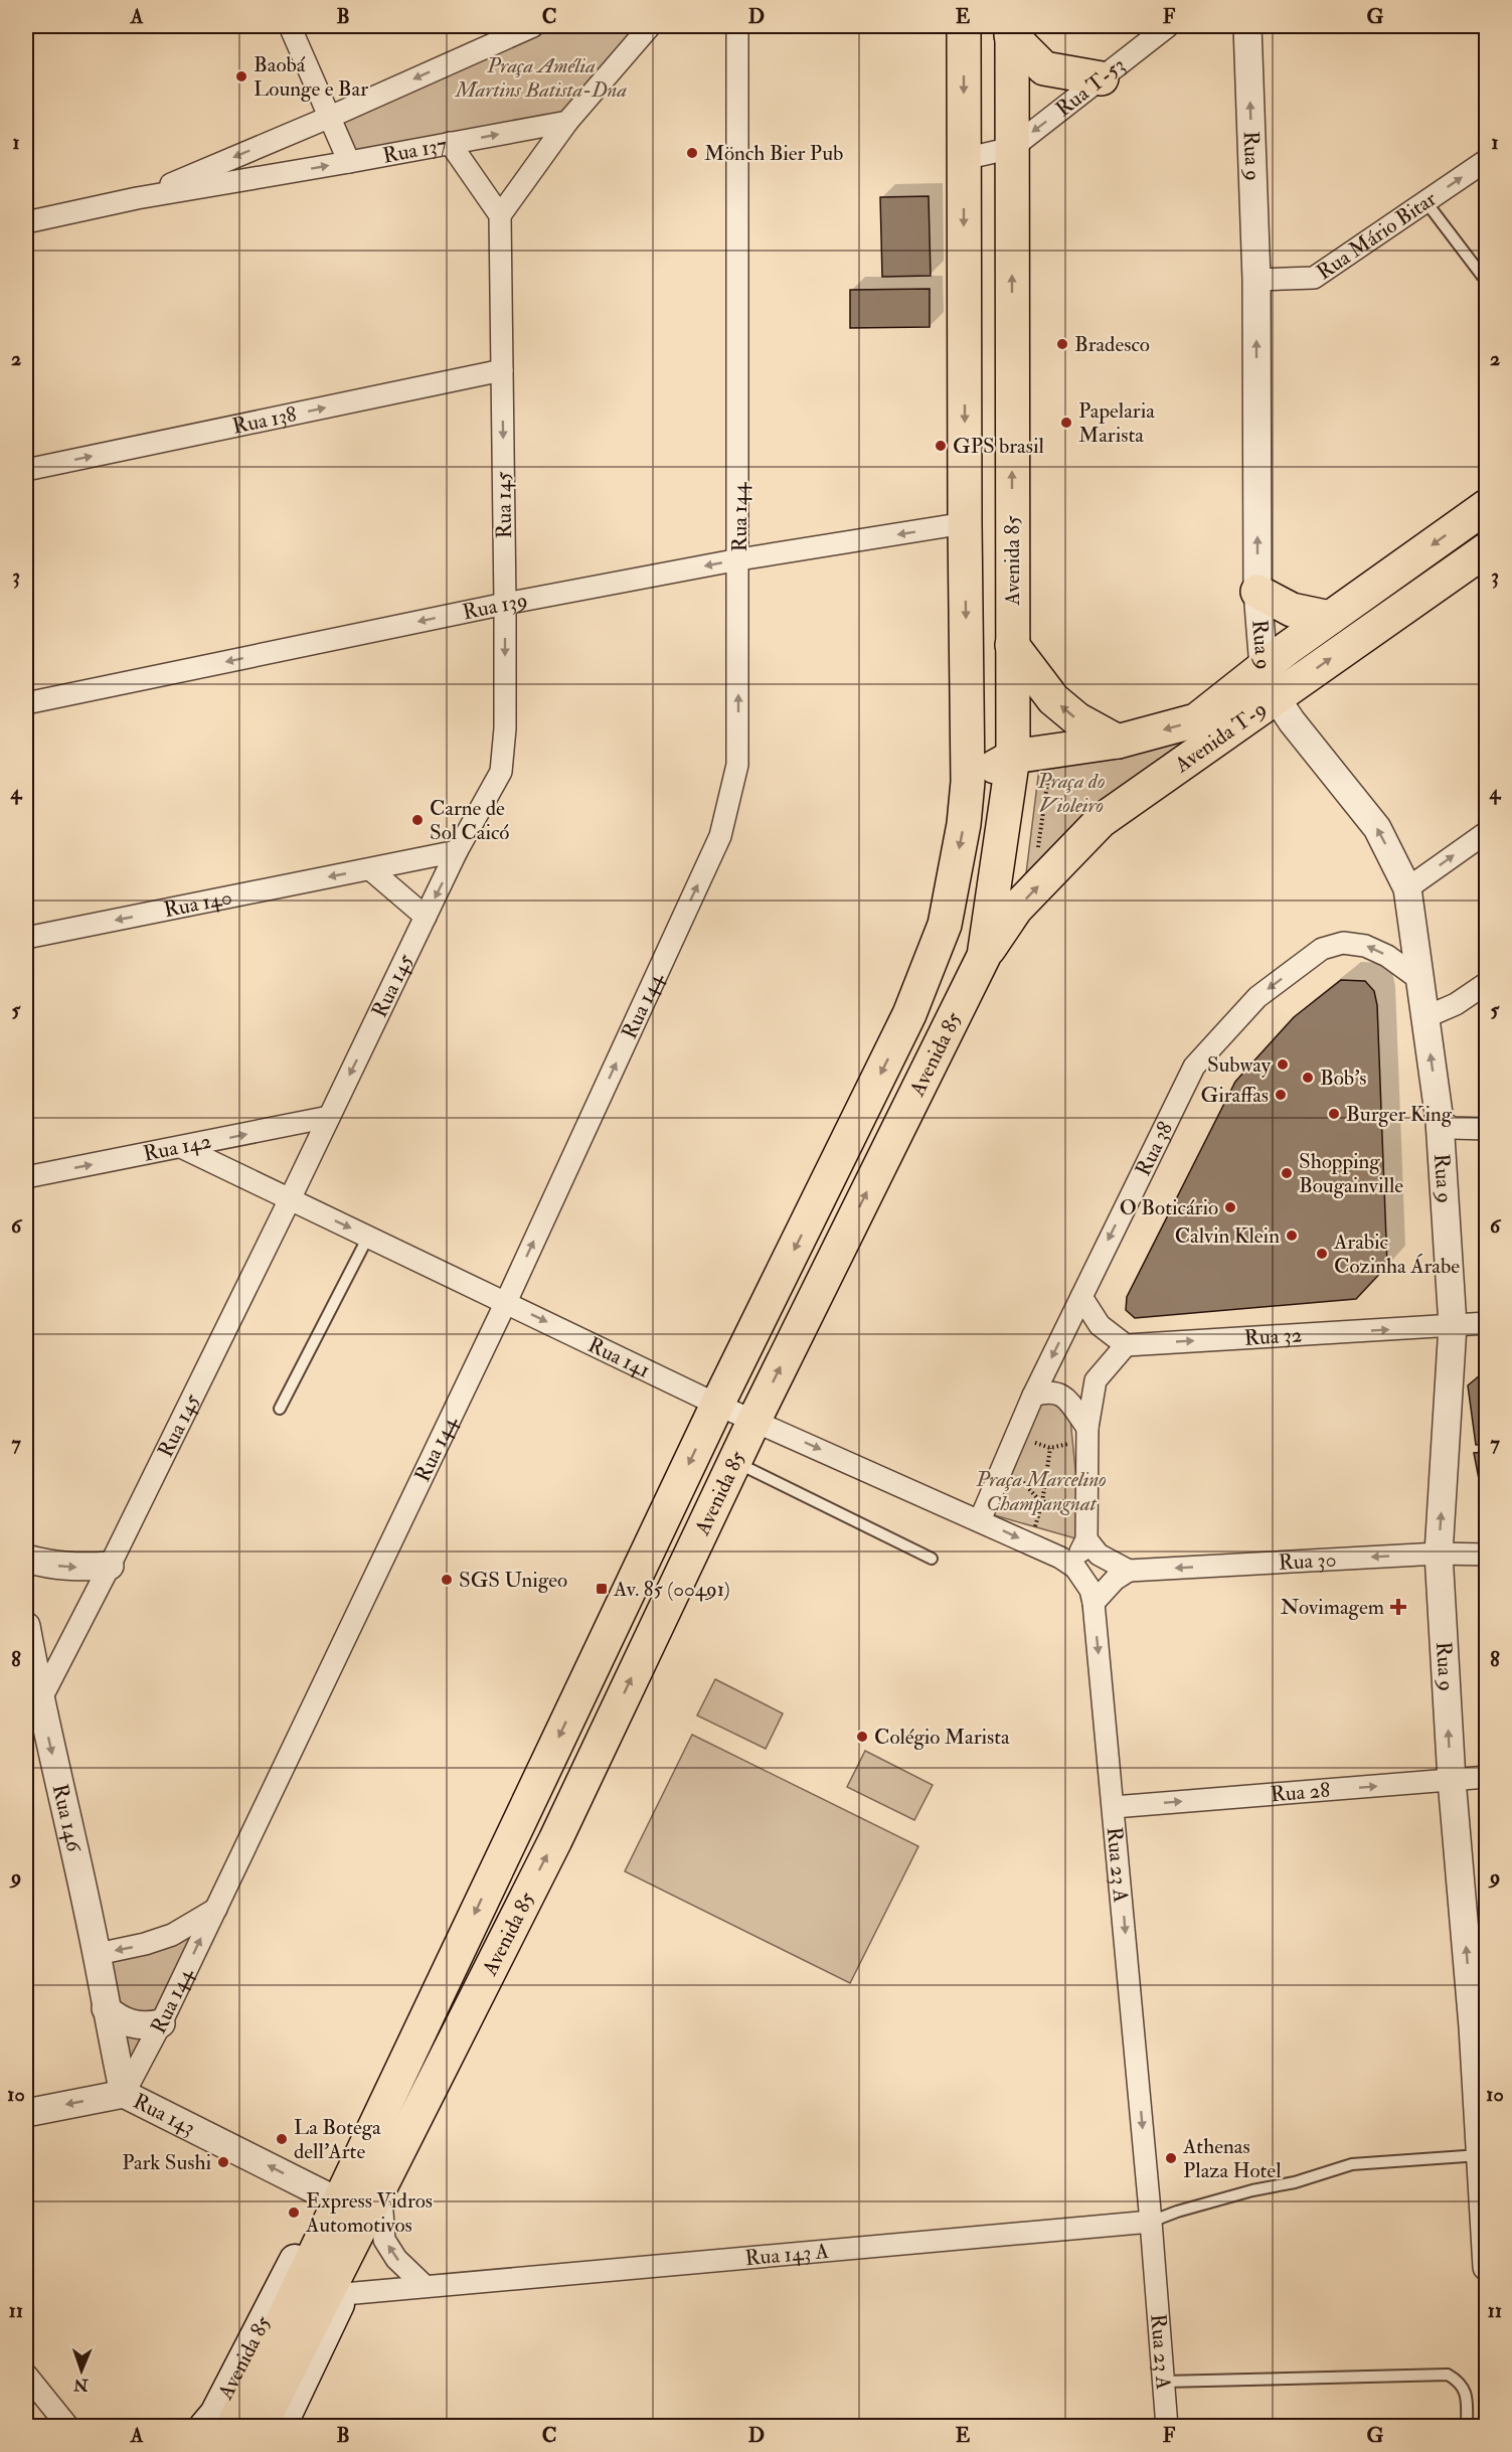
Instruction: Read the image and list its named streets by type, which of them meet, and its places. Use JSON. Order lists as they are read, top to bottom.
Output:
{
  "streets": {
    "main road": ["Avenida 85", "Avenida T-9"],
    "street": [
      "Rua T-53",
      "Rua 137",
      "Rua 9",
      "Rua Mário Bitar",
      "Rua 138",
      "Rua 145",
      "Rua 144",
      "Rua 139",
      "Rua 140",
      "Rua 142",
      "Rua 38",
      "Rua 32",
      "Rua 141",
      "Rua 30",
      "Rua 28",
      "Rua 146",
      "Rua 23 A",
      "Rua 143",
      "Rua 143 A"
    ]
  },
  "crossings": [
    ["Rua T-53", "Avenida 85"],
    ["Rua 9", "Rua Mário Bitar"],
    ["Rua 9", "Avenida T-9"],
    ["Rua 9", "Rua 38"],
    ["Rua 9", "Rua 32"],
    ["Rua 9", "Rua 30"],
    ["Rua 9", "Rua 28"],
    ["Rua 138", "Rua 145"],
    ["Rua 145", "Rua 139"],
    ["Rua 145", "Rua 140"],
    ["Rua 145", "Rua 142"],
    ["Rua 145", "Rua 141"],
    ["Rua 145", "Rua 146"],
    ["Rua 144", "Rua 139"],
    ["Rua 144", "Rua 141"],
    ["Rua 144", "Rua 146"],
    ["Rua 144", "Rua 143"],
    ["Avenida 85", "Rua 139"],
    ["Avenida 85", "Avenida T-9"],
    ["Avenida 85", "Rua 141"],
    ["Avenida 85", "Rua 143"],
    ["Avenida 85", "Rua 143 A"],
    ["Rua 142", "Rua 141"],
    ["Rua 38", "Rua 141"],
    ["Rua 141", "Rua 23 A"],
    ["Rua 28", "Rua 23 A"],
    ["Rua 146", "Rua 143"],
    ["Rua 23 A", "Rua 143 A"]
  ],
  "one_way": [
    "Rua T-53",
    "Rua 9",
    "Rua 138",
    "Rua 145",
    "Rua 139",
    "Rua 140",
    "Rua 142",
    "Rua 38",
    "Rua 32",
    "Rua 141",
    "Rua 30",
    "Rua 28",
    "Rua 146",
    "Rua 23 A",
    "Rua 143"
  ],
  "parks": ["Praça Amélia Martins Batista-Dna", "Praça do Violeiro", "Praça Marcelino Champangnat"],
  "places": {
    "other": [
      "Baobá Lounge e Bar",
      "Mönch Bier Pub",
      "Bradesco",
      "Papelaria Marista",
      "GPS brasil",
      "Carne de Sol Caicó",
      "Subway",
      "Bob's",
      "Giraffas",
      "Burger King",
      "Shopping Bougainville",
      "O Boticário",
      "Calvin Klein",
      "Arabic Cozinha Árabe",
      "SGS Unigeo",
      "Colégio Marista",
      "La Botega dell'Arte",
      "Athenas Plaza Hotel",
      "Park Sushi",
      "Express Vidros Automotivos"
    ],
    "transit": ["Av. 85 (00491)"],
    "health": ["Novimagem"]
  },
  "north": "bottom",
  "grid": {
    "columns": [
      "A",
      "B",
      "C",
      "D",
      "E",
      "F",
      "G"
    ],
    "rows": [
      "1",
      "2",
      "3",
      "4",
      "5",
      "6",
      "7",
      "8",
      "9",
      "10",
      "11"
    ]
  }
}
